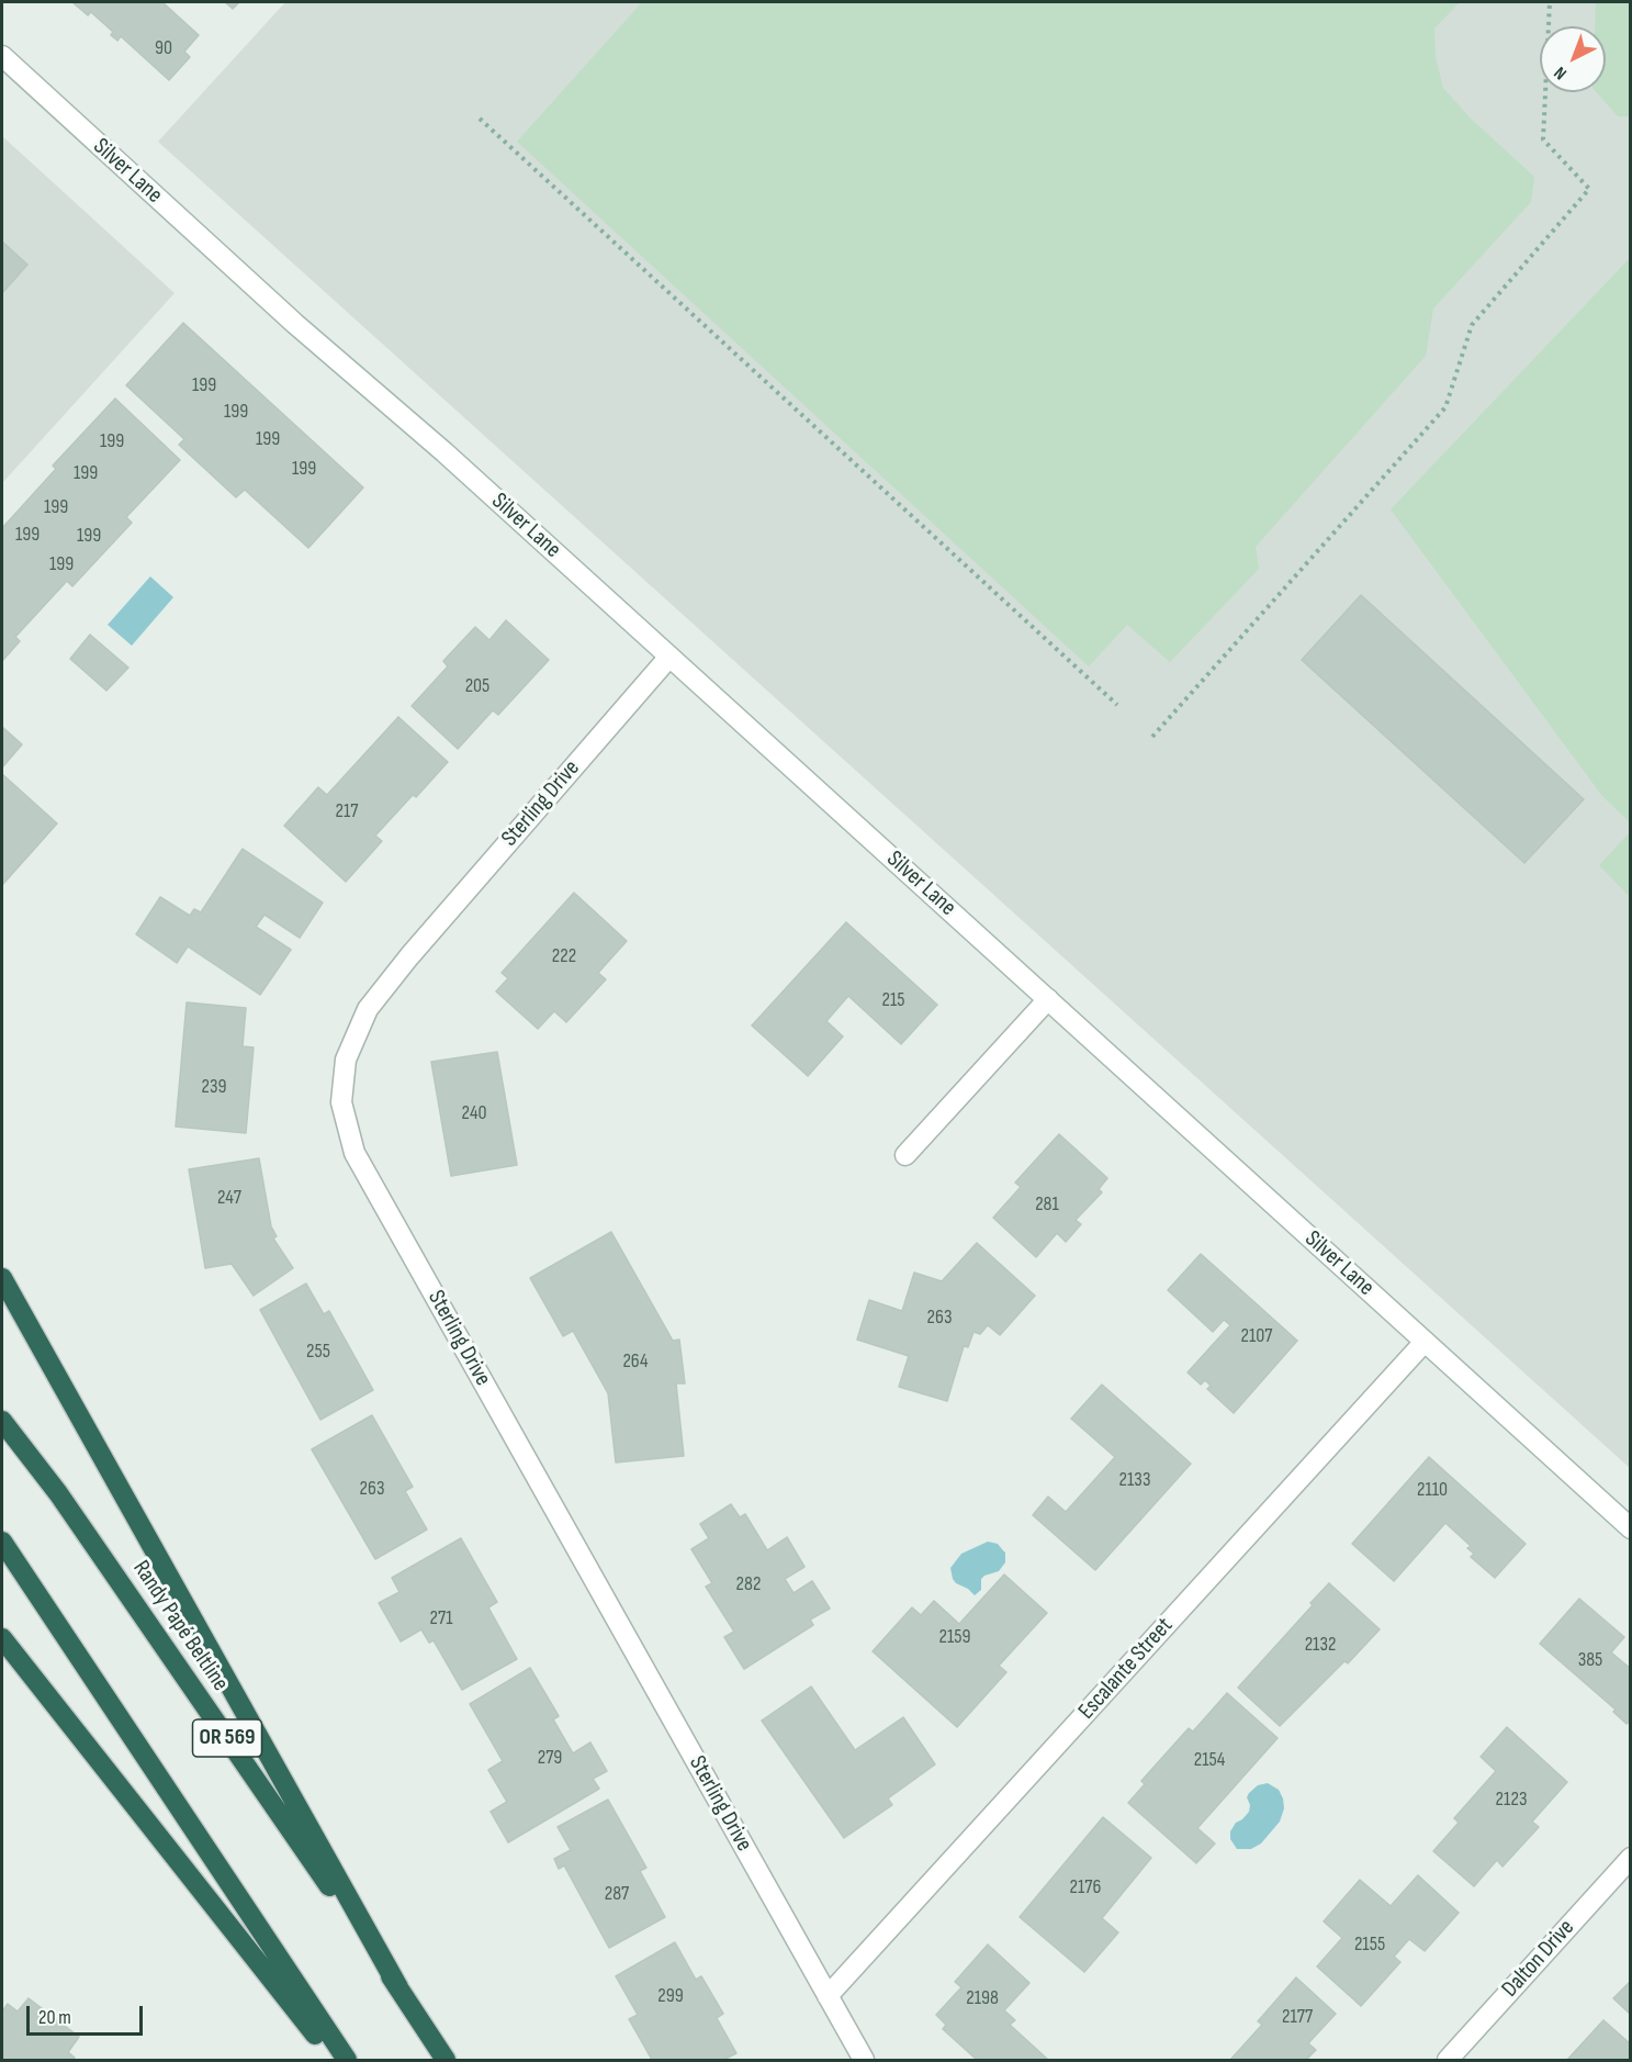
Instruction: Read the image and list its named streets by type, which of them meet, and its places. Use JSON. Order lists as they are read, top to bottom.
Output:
{
  "streets": {
    "highway": ["Randy Papé Beltline", "OR 569"],
    "street": [
      "Silver Lane",
      "Sterling Drive",
      "Escalante Street",
      "Dalton Drive"
    ]
  },
  "crossings": [
    ["Silver Lane", "Sterling Drive"],
    ["Silver Lane", "Escalante Street"],
    ["Sterling Drive", "Escalante Street"]
  ],
  "house_numbers": [
    "90",
    "199",
    "199",
    "199",
    "199",
    "199",
    "199",
    "199",
    "199",
    "199",
    "199",
    "205",
    "217",
    "222",
    "215",
    "239",
    "240",
    "247",
    "281",
    "263",
    "2107",
    "255",
    "264",
    "2133",
    "263",
    "2110",
    "282",
    "271",
    "2159",
    "2132",
    "385",
    "279",
    "2154",
    "2123",
    "2176",
    "287",
    "2155",
    "299",
    "2198",
    "2177"
  ],
  "scale_bar": "20 m",
  "north": "bottom left"
}
